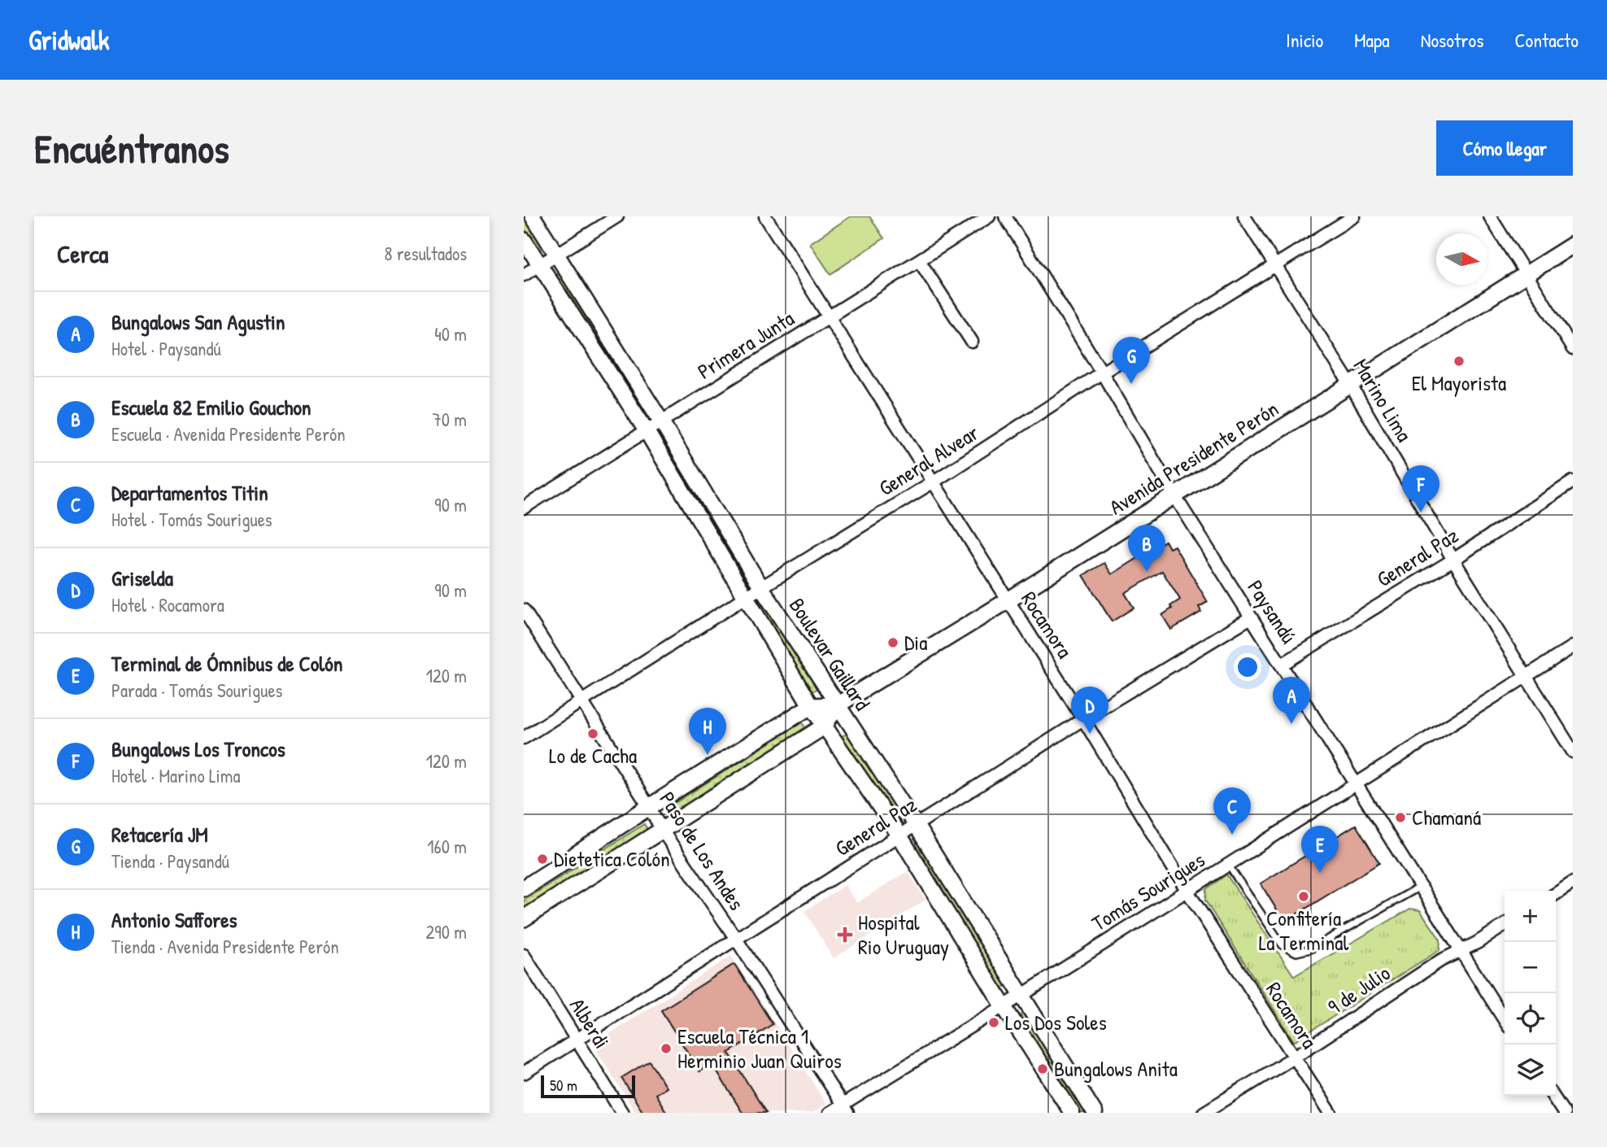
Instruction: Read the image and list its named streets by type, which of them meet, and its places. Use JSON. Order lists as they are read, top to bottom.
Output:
{
  "streets": {
    "main road": ["Avenida Presidente Perón"],
    "street": [
      "Primera Junta",
      "Marino Lima",
      "General Alvear",
      "General Paz",
      "Paysandú",
      "Rocamora",
      "Boulevar Gaillard",
      "Paso de Los Andes",
      "Tomás Sourigues",
      "9 de Julio",
      "Alberdi"
    ]
  },
  "crossings": [
    ["Primera Junta", "Rocamora"],
    ["Primera Junta", "Boulevar Gaillard"],
    ["Marino Lima", "Avenida Presidente Perón"],
    ["Marino Lima", "General Alvear"],
    ["Marino Lima", "General Paz"],
    ["Marino Lima", "Tomás Sourigues"],
    ["Avenida Presidente Perón", "Paysandú"],
    ["Avenida Presidente Perón", "Rocamora"],
    ["Avenida Presidente Perón", "Boulevar Gaillard"],
    ["Avenida Presidente Perón", "Paso de Los Andes"],
    ["General Alvear", "Paysandú"],
    ["General Alvear", "Rocamora"],
    ["General Alvear", "Boulevar Gaillard"],
    ["General Alvear", "Paso de Los Andes"],
    ["General Paz", "Paysandú"],
    ["General Paz", "Rocamora"],
    ["General Paz", "Boulevar Gaillard"],
    ["General Paz", "Paso de Los Andes"],
    ["General Paz", "Alberdi"],
    ["Paysandú", "Tomás Sourigues"],
    ["Paysandú", "9 de Julio"],
    ["Rocamora", "Tomás Sourigues"],
    ["Rocamora", "9 de Julio"],
    ["Boulevar Gaillard", "Tomás Sourigues"],
    ["Paso de Los Andes", "Tomás Sourigues"]
  ],
  "places": {
    "other": [
      "El Mayorista",
      "Dia",
      "Lo de Cacha",
      "Chamaná",
      "Dietetica Colón",
      "Confitería La Terminal",
      "Los Dos Soles",
      "Escuela Técnica 1 Herminio Juan Quiros",
      "Bungalows Anita"
    ],
    "health": ["Hospital Rio Uruguay"]
  },
  "scale_bar": "50 m",
  "north": "right",
  "page": {
    "header": "Gridwalk",
    "nav": [
      "Inicio",
      "Mapa",
      "Nosotros",
      "Contacto"
    ],
    "buttons": "Cómo llegar",
    "title": "Encuéntranos",
    "heading": ["Cerca", "8 resultados"],
    "list": [
      {
        "mark": "A",
        "name": "Bungalows San Agustin",
        "note": "Hotel · Paysandú",
        "value": "40 m"
      },
      {
        "mark": "B",
        "name": "Escuela 82 Emilio Gouchon",
        "note": "Escuela · Avenida Presidente Perón",
        "value": "70 m"
      },
      {
        "mark": "C",
        "name": "Departamentos Titin",
        "note": "Hotel · Tomás Sourigues",
        "value": "90 m"
      },
      {
        "mark": "D",
        "name": "Griselda",
        "note": "Hotel · Rocamora",
        "value": "90 m"
      },
      {
        "mark": "E",
        "name": "Terminal de Ómnibus de Colón",
        "note": "Parada · Tomás Sourigues",
        "value": "120 m"
      },
      {
        "mark": "F",
        "name": "Bungalows Los Troncos",
        "note": "Hotel · Marino Lima",
        "value": "120 m"
      },
      {
        "mark": "G",
        "name": "Retacería JM",
        "note": "Tienda · Paysandú",
        "value": "160 m"
      },
      {
        "mark": "H",
        "name": "Antonio Saffores",
        "note": "Tienda · Avenida Presidente Perón",
        "value": "290 m"
      }
    ],
    "pins": [
      "G",
      "F",
      "B",
      "A",
      "D",
      "H",
      "C",
      "E"
    ],
    "map_buttons": ["+", "−"],
    "scale": "50 m"
  }
}
